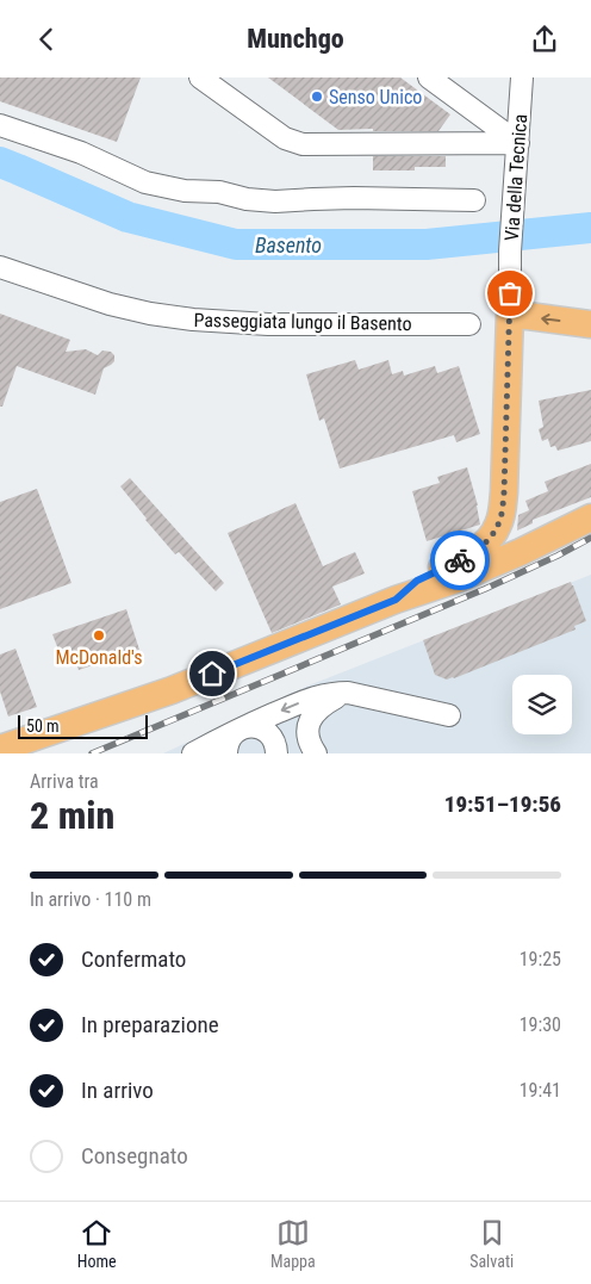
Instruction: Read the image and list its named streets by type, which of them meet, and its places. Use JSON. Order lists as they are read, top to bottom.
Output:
{
  "streets": {
    "main road": ["Via della Tecnica"],
    "street": ["Passeggiata lungo il Basento"]
  },
  "water": ["Basento"],
  "places": ["Senso Unico", "McDonald's"],
  "scale_bar": "50 m",
  "page": {
    "header": "Munchgo",
    "scale": "50 m",
    "heading": ["2 min", "Arriva tra", "19:51–19:56"],
    "bar": "In arrivo · 110 m",
    "list": [
      ["Confermato", "19:25"],
      ["In preparazione", "19:30"],
      ["In arrivo", "19:41"],
      "Consegnato"
    ],
    "tabs": ["Home", "Mappa", "Salvati"]
  }
}
